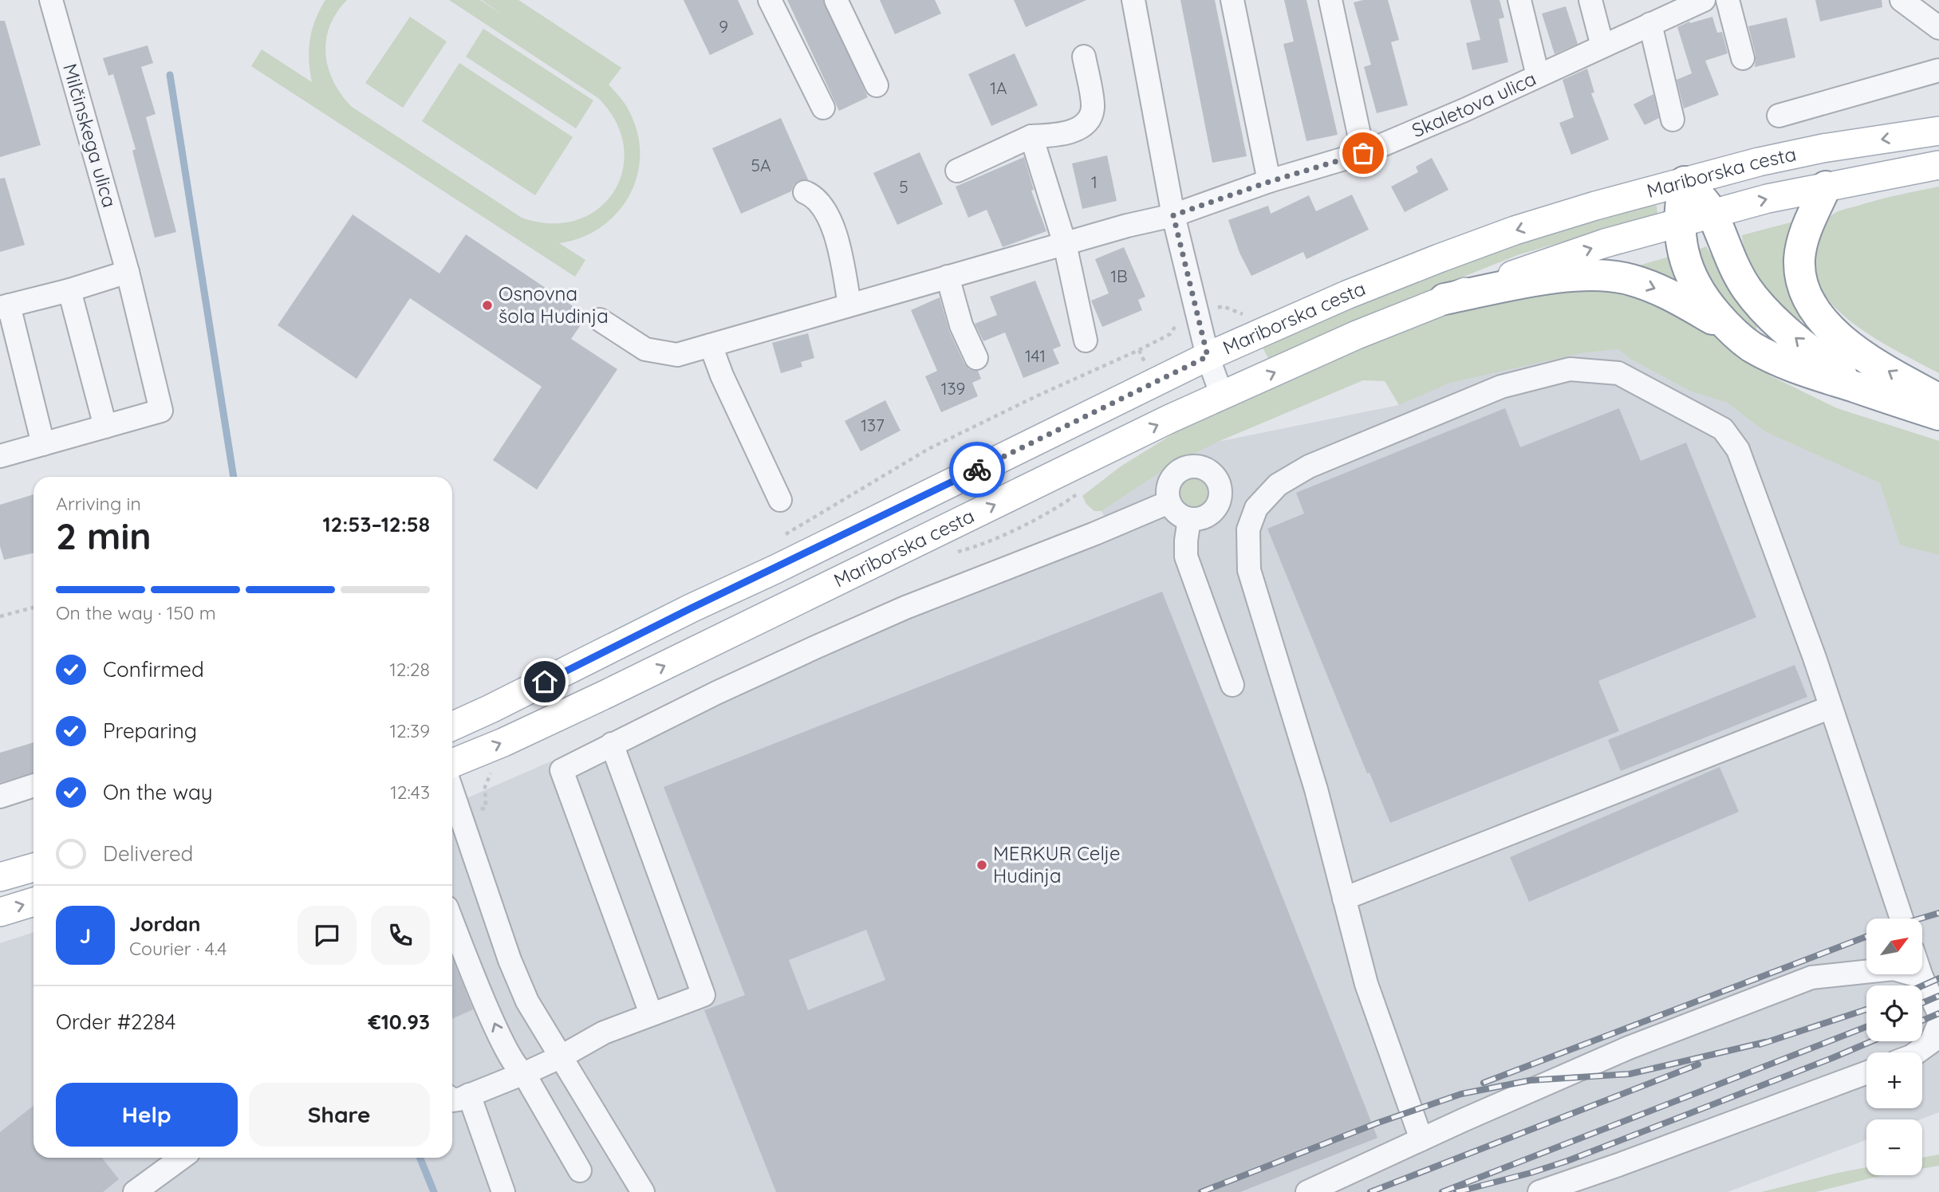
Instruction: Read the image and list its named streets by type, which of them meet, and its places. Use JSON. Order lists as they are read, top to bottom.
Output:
{
  "streets": {
    "main road": ["Mariborska cesta"],
    "street": ["Skaletova ulica", "Milčinskega ulica"]
  },
  "places": ["Osnovna šola Hudinja", "MERKUR Celje Hudinja"],
  "house_numbers": [
    "9",
    "1A",
    "5A",
    "1",
    "5",
    "1B",
    "141",
    "139",
    "137"
  ],
  "north": "top right",
  "page": {
    "heading": ["2 min", "Arriving in", "12:53–12:58"],
    "panel": [
      "Jordan",
      "Courier · 4.4",
      "Order #2284",
      "€10.93"
    ],
    "bar": "On the way · 150 m",
    "list": [
      ["Confirmed", "12:28"],
      ["Preparing", "12:39"],
      ["On the way", "12:43"],
      "Delivered"
    ],
    "round": "J",
    "map_buttons": ["+", "−"],
    "buttons": ["Help", "Share"]
  }
}
